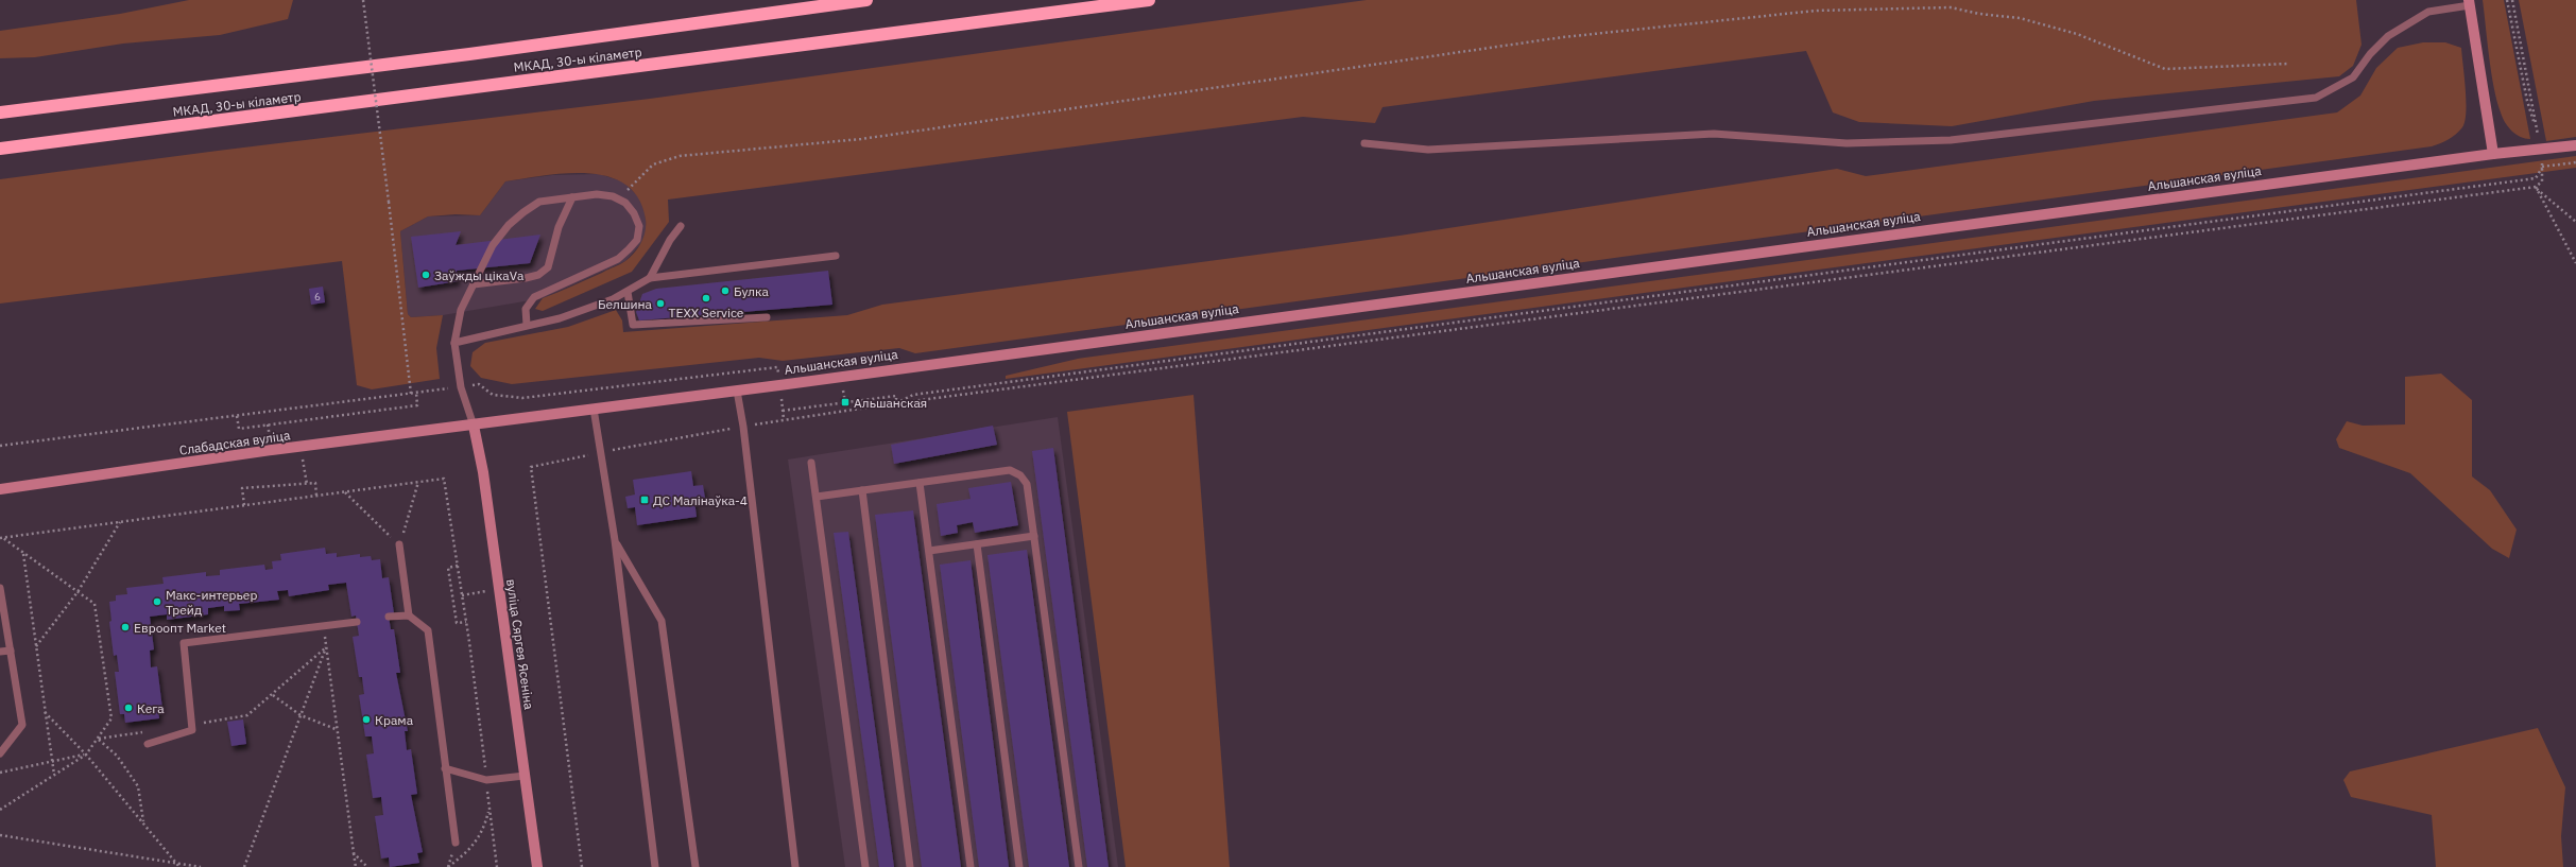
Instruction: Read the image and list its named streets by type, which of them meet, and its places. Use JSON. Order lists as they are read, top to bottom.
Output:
{
  "streets": {
    "highway": ["МКАД, 30-ы кіламетр"],
    "main road": ["Альшанская вуліца", "Слабадская вуліца", "вуліца Сяргея Ясеніна"]
  },
  "crossings": [
    ["Альшанская вуліца", "Слабадская вуліца"],
    ["Альшанская вуліца", "вуліца Сяргея Ясеніна"],
    ["Слабадская вуліца", "вуліца Сяргея Ясеніна"]
  ],
  "places": {
    "other": [
      "Заўжды цікаVа",
      "Булка",
      "TEXX Service",
      "Белшина",
      "Макс-интерьер Трейд",
      "Евроопт Market",
      "Кега",
      "Крама"
    ],
    "transit": ["Альшанская", "ДС Малінаўка-4"]
  },
  "house_numbers": ["6"]
}
